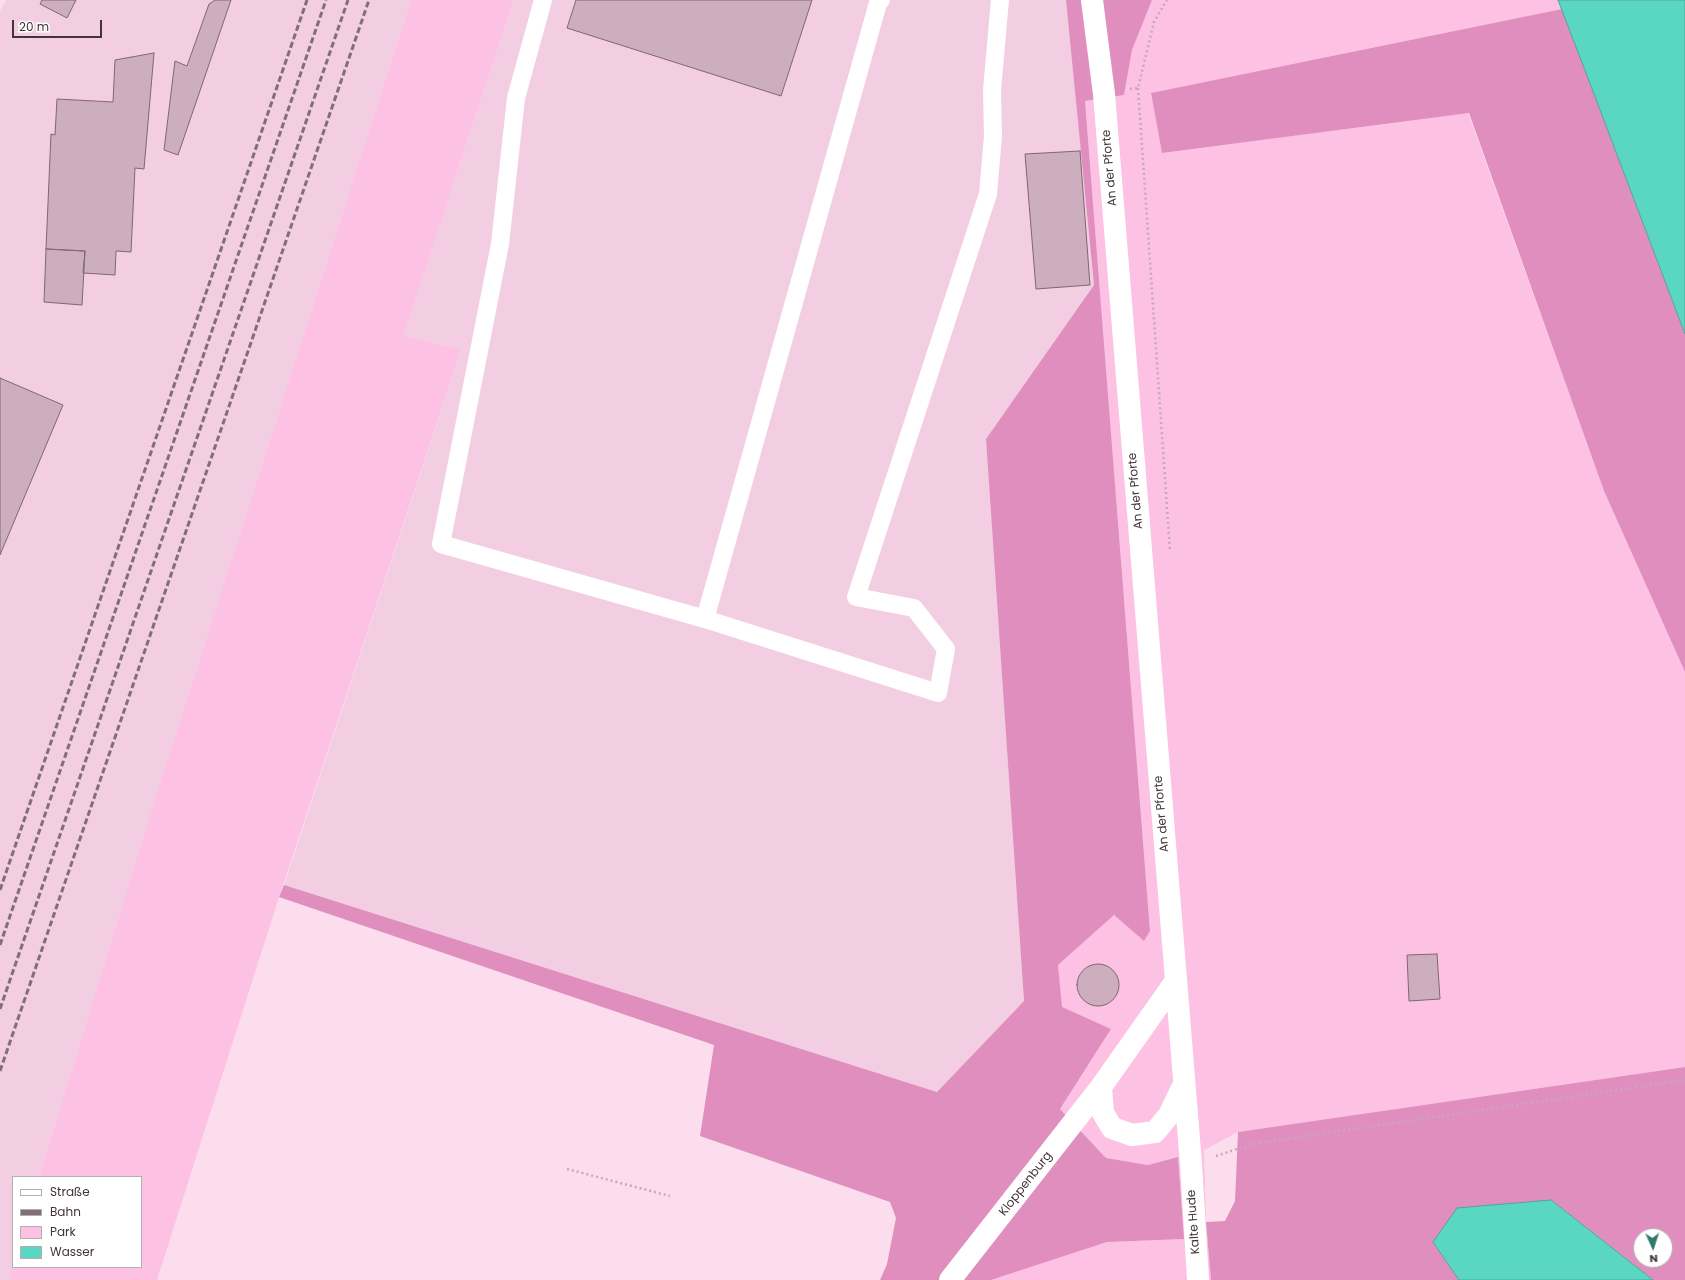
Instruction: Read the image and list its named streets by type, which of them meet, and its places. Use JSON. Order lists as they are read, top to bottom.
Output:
{
  "streets": {
    "street": ["An der Pforte", "Kloppenburg", "Kalte Hude"]
  },
  "crossings": [
    ["An der Pforte", "Kalte Hude"]
  ],
  "legend": [
    "Straße",
    "Bahn",
    "Park",
    "Wasser"
  ],
  "scale_bar": "20 m",
  "north": "bottom"
}
